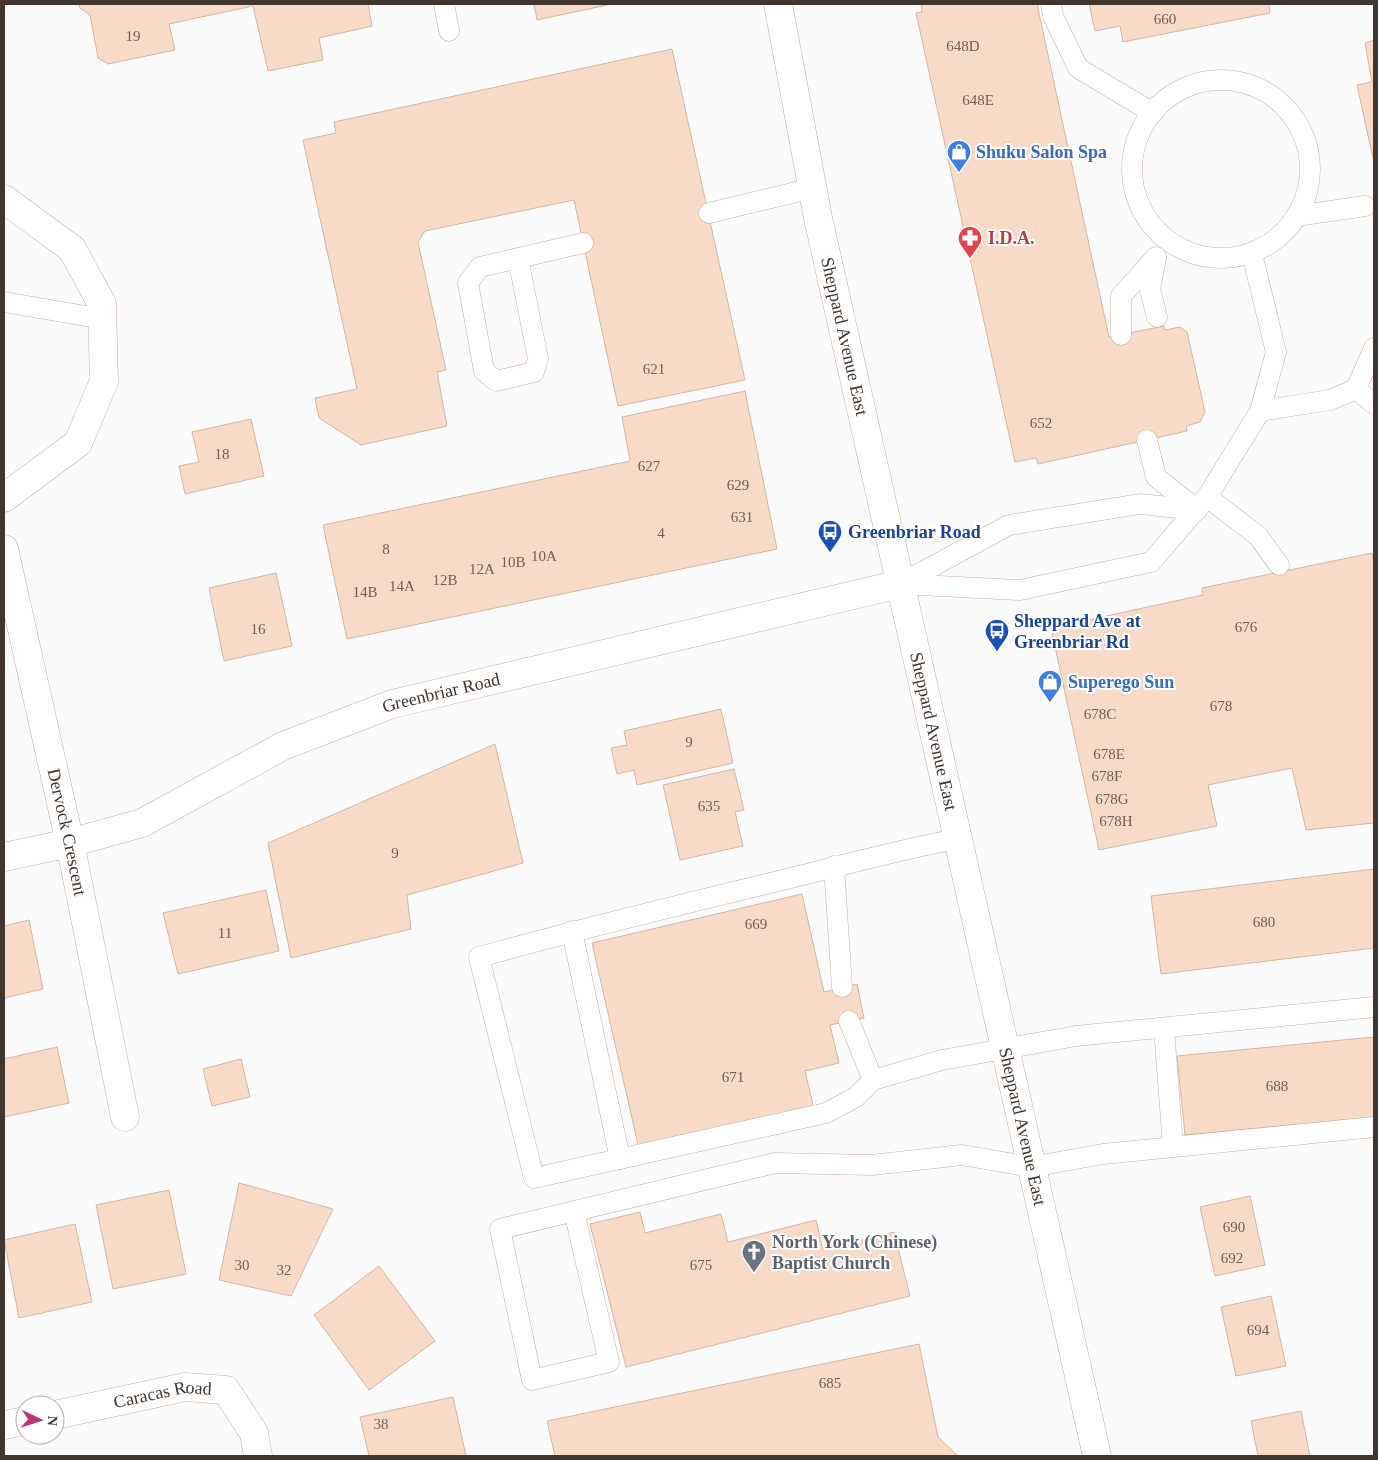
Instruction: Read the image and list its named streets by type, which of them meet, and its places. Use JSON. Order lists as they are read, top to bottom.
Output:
{
  "streets": {
    "street": [
      "Sheppard Avenue East",
      "Greenbriar Road",
      "Dervock Crescent",
      "Caracas Road"
    ]
  },
  "crossings": [
    ["Sheppard Avenue East", "Greenbriar Road"],
    ["Greenbriar Road", "Dervock Crescent"]
  ],
  "places": {
    "shop": ["Shuku Salon Spa", "Superego Sun"],
    "pharmacy": ["I.D.A."],
    "bus stop": ["Greenbriar Road", "Sheppard Ave at Greenbriar Rd"],
    "church": ["North York (Chinese) Baptist Church"]
  },
  "house_numbers": [
    "660",
    "19",
    "648D",
    "648E",
    "621",
    "652",
    "18",
    "627",
    "629",
    "631",
    "4",
    "8",
    "10A",
    "10B",
    "12A",
    "12B",
    "14A",
    "14B",
    "676",
    "16",
    "678",
    "678C",
    "9",
    "678E",
    "678F",
    "678G",
    "635",
    "678H",
    "9",
    "680",
    "669",
    "11",
    "671",
    "688",
    "690",
    "692",
    "30",
    "675",
    "32",
    "694",
    "685",
    "38"
  ],
  "north": "right"
}
